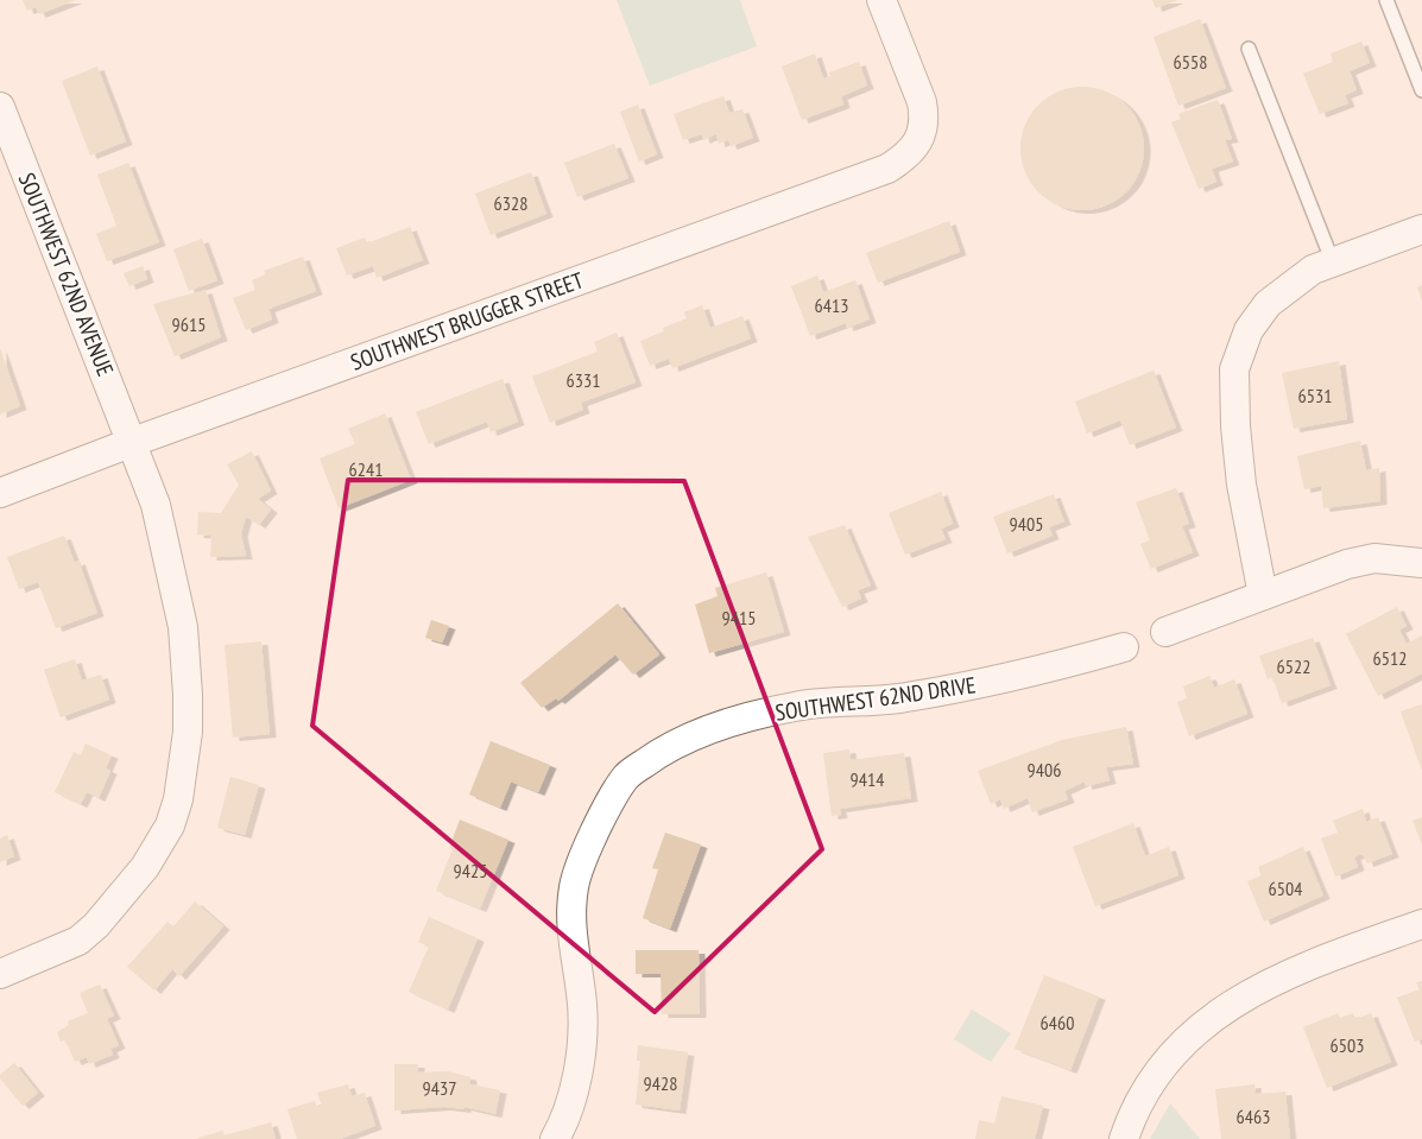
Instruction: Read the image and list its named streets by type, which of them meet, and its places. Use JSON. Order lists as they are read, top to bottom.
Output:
{
  "streets": {
    "street": ["SOUTHWEST 62ND AVENUE", "SOUTHWEST BRUGGER STREET", "SOUTHWEST 62ND DRIVE"]
  },
  "crossings": [
    ["SOUTHWEST 62ND AVENUE", "SOUTHWEST BRUGGER STREET"]
  ],
  "house_numbers": [
    "6558",
    "6328",
    "6413",
    "9615",
    "6331",
    "6531",
    "6241",
    "9405",
    "9415",
    "6512",
    "6522",
    "9406",
    "9414",
    "9425",
    "6504",
    "6460",
    "6503",
    "9428",
    "9437",
    "6463"
  ]
}
